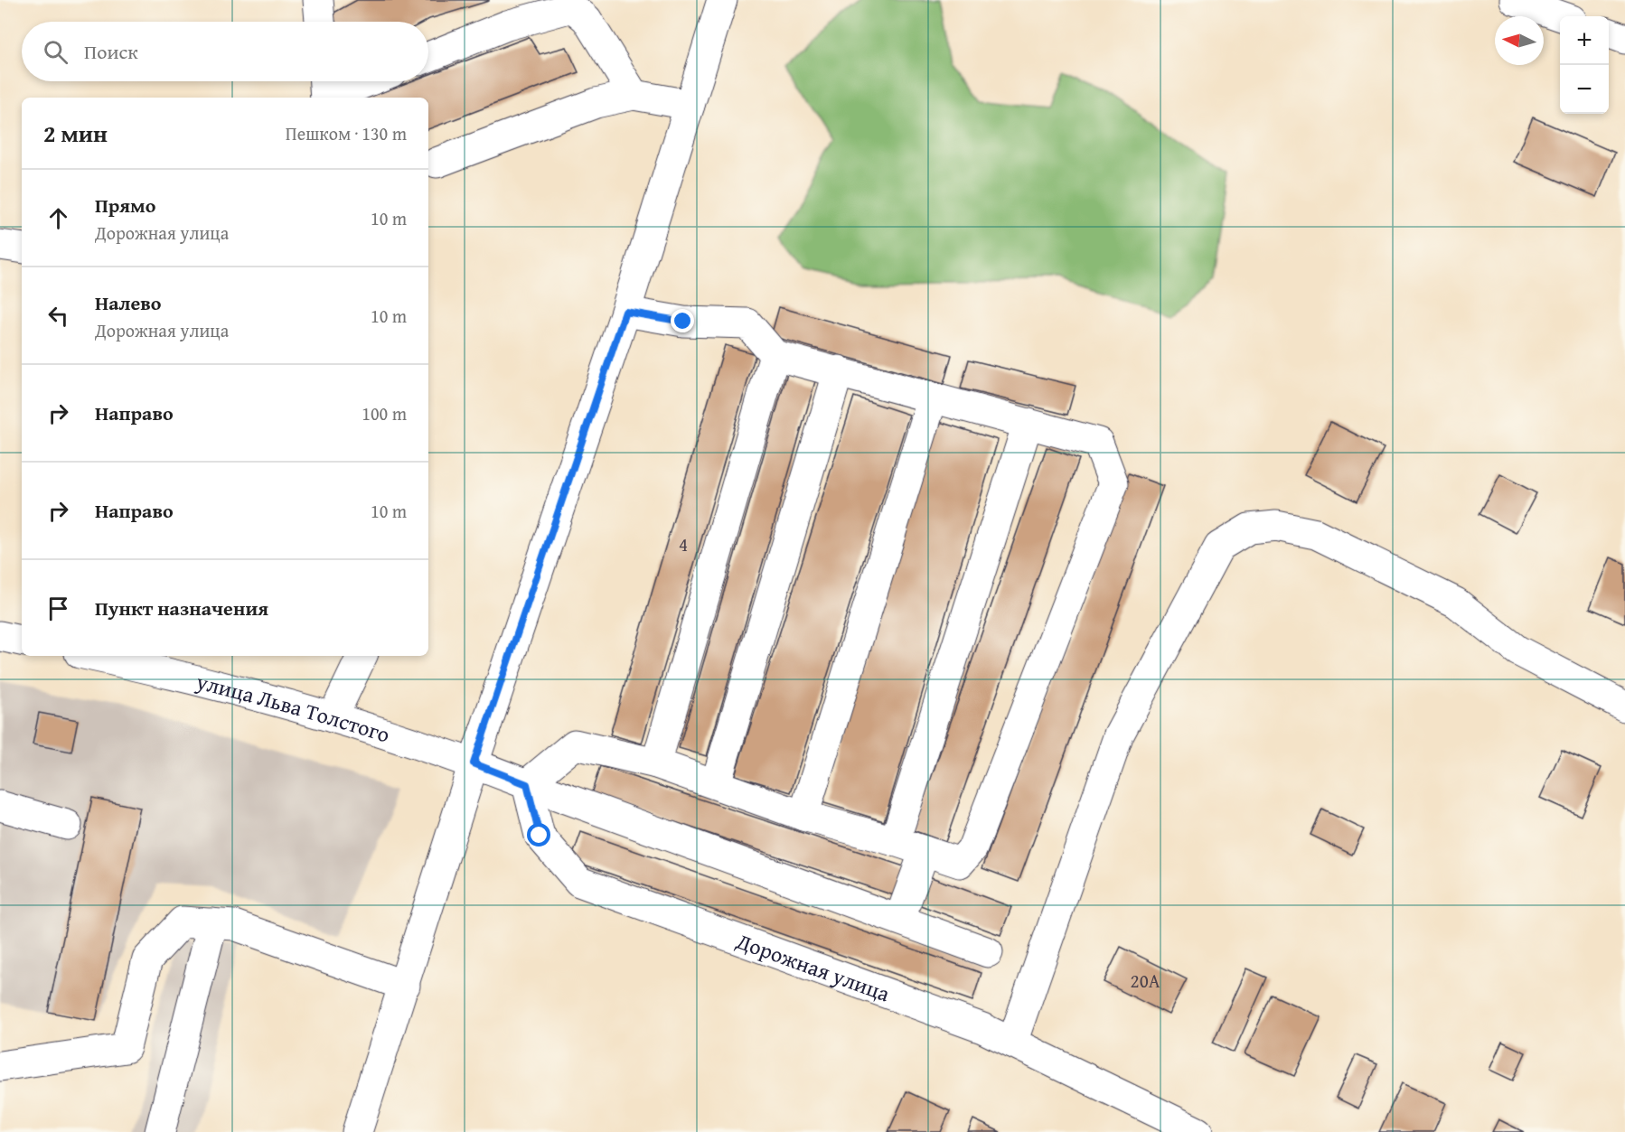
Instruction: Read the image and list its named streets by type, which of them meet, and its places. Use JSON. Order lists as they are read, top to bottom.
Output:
{
  "streets": {
    "street": ["улица Льва Толстого", "Дорожная улица"]
  },
  "house_numbers": ["4", "20А"],
  "north": "left",
  "page": {
    "map_buttons": ["+", "−"],
    "search": "Поиск",
    "heading": ["2 мин", "Пешком · 130 m"],
    "list": [
      ["Прямо", "Дорожная улица", "10 m"],
      ["Налево", "Дорожная улица", "10 m"],
      ["Направо", "100 m"],
      ["Направо", "10 m"],
      "Пункт назначения"
    ]
  }
}
